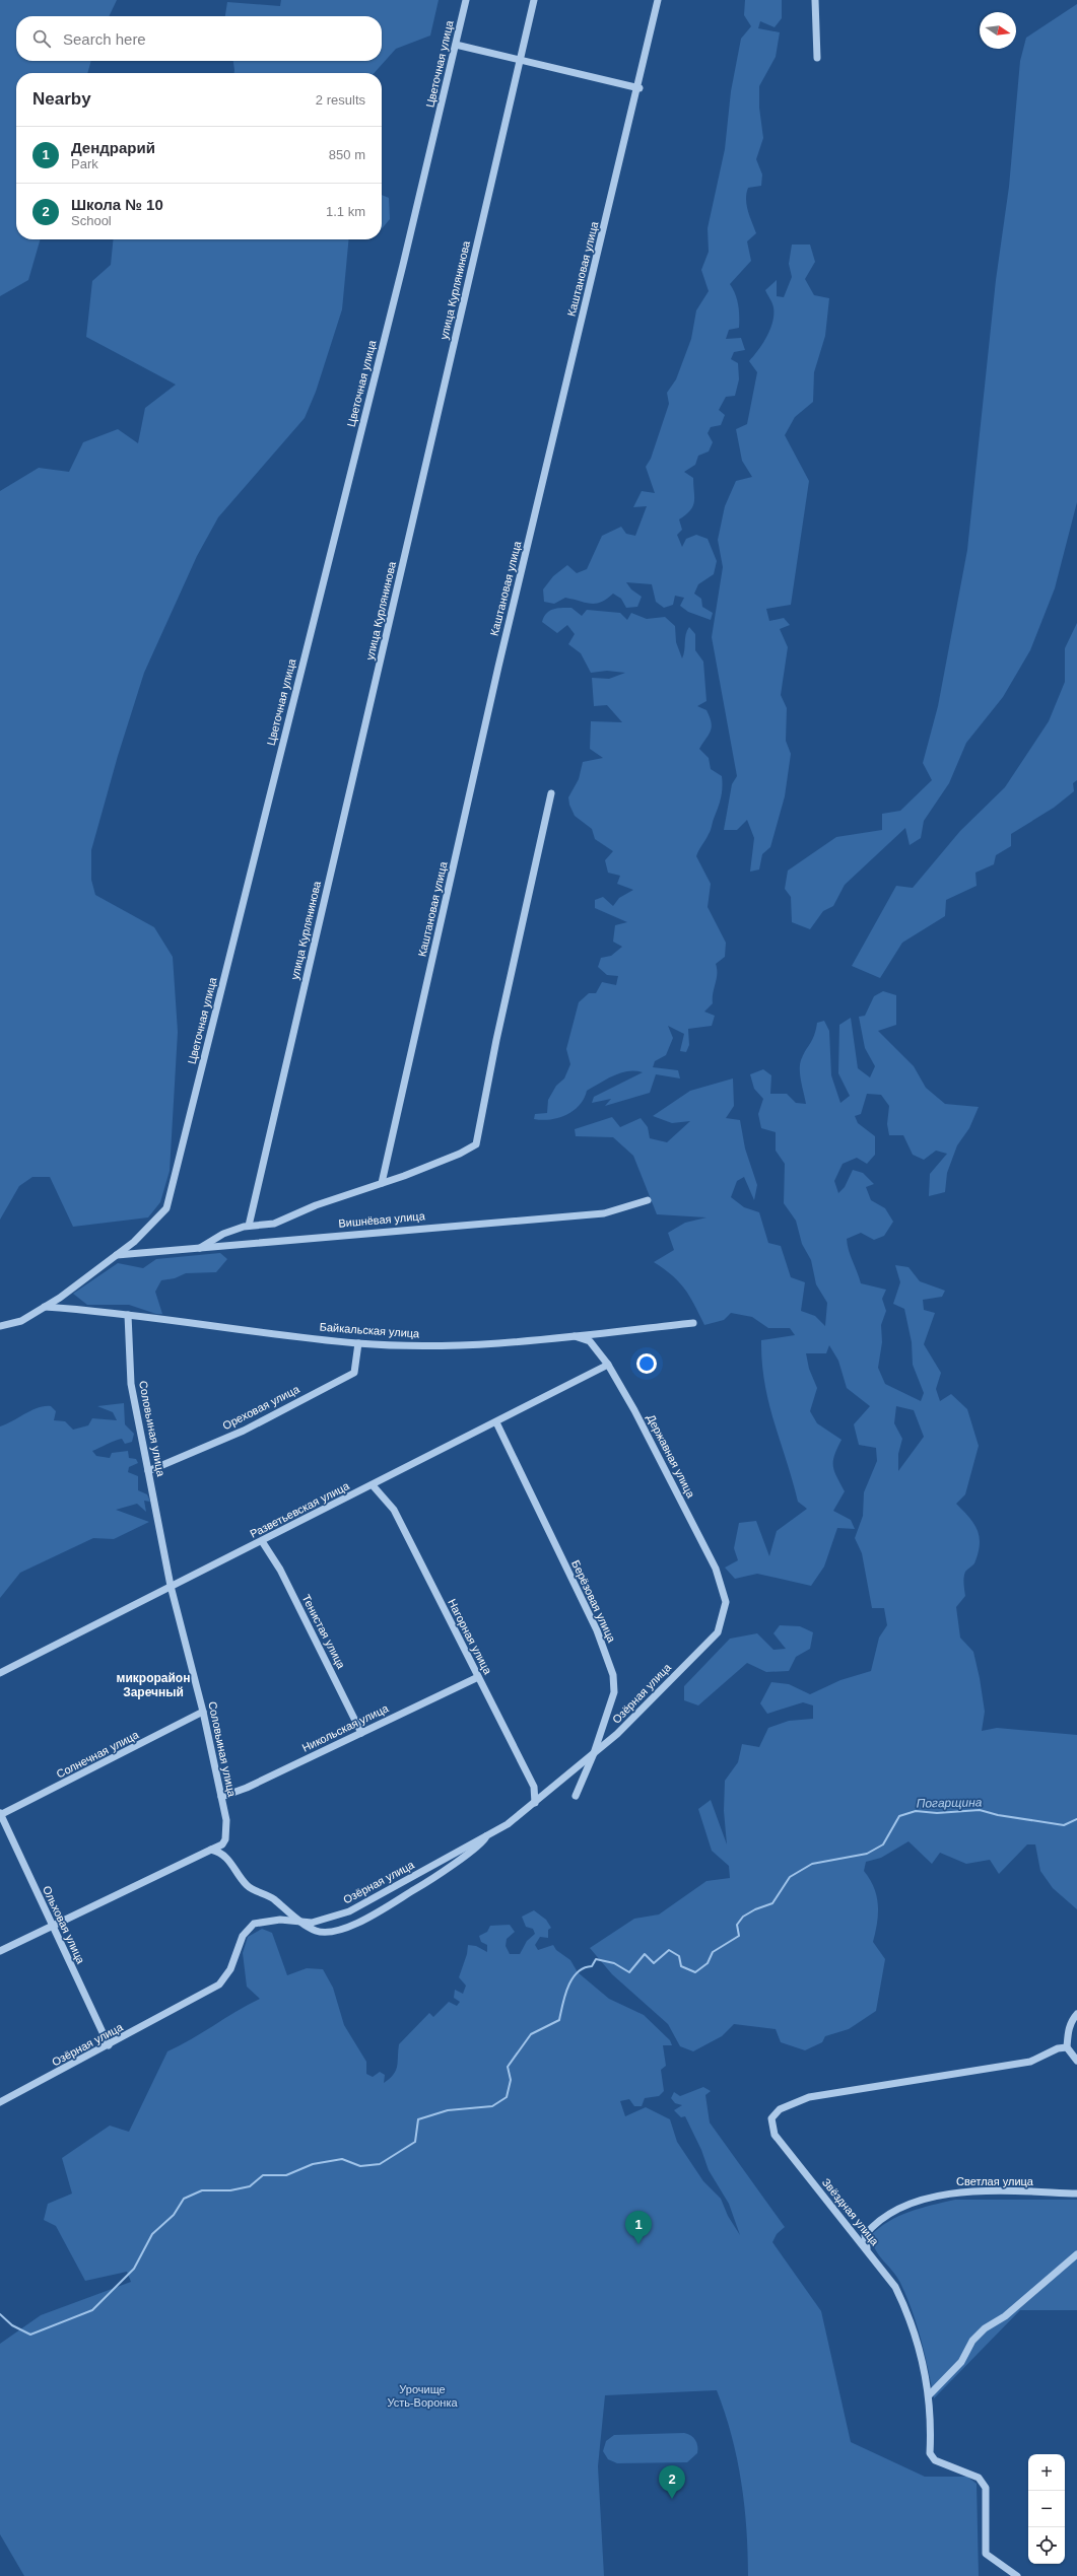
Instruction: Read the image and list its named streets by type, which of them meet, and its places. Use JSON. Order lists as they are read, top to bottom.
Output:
{
  "streets": {
    "street": [
      "Цветочная улица",
      "Каштановая улица",
      "улица Курлянинова",
      "Вишнёвая улица",
      "Байкальская улица",
      "Ореховая улица",
      "Соловьиная улица",
      "Державная улица",
      "Разветьевская улица",
      "Берёзовая улица",
      "Тенистая улица",
      "Нагорная улица",
      "Озёрная улица",
      "Никольская улица",
      "Солнечная улица",
      "Ольховая улица",
      "Светлая улица",
      "Звёздная улица"
    ]
  },
  "crossings": [
    ["Цветочная улица", "Вишнёвая улица"],
    ["Цветочная улица", "Байкальская улица"],
    ["Байкальская улица", "Ореховая улица"],
    ["Байкальская улица", "Соловьиная улица"],
    ["Байкальская улица", "Державная улица"],
    ["Ореховая улица", "Соловьиная улица"],
    ["Соловьиная улица", "Разветьевская улица"],
    ["Соловьиная улица", "Никольская улица"],
    ["Соловьиная улица", "Солнечная улица"],
    ["Державная улица", "Разветьевская улица"],
    ["Державная улица", "Озёрная улица"],
    ["Разветьевская улица", "Берёзовая улица"],
    ["Разветьевская улица", "Тенистая улица"],
    ["Разветьевская улица", "Нагорная улица"],
    ["Берёзовая улица", "Озёрная улица"],
    ["Тенистая улица", "Никольская улица"],
    ["Нагорная улица", "Озёрная улица"],
    ["Нагорная улица", "Никольская улица"],
    ["Озёрная улица", "Ольховая улица"],
    ["Солнечная улица", "Ольховая улица"],
    ["Светлая улица", "Звёздная улица"]
  ],
  "districts": ["микрорайон Заречный"],
  "water": ["Погарщина"],
  "parks": ["Урочище Усть-Воронка"],
  "north": "right",
  "page": {
    "search": "Search here",
    "heading": ["Nearby", "2 results"],
    "list": [
      {
        "mark": "1",
        "name": "Дендрарий",
        "note": "Park",
        "value": "850 m"
      },
      {
        "mark": "2",
        "name": "Школа № 10",
        "note": "School",
        "value": "1.1 km"
      }
    ],
    "pins": ["1", "2"],
    "map_buttons": ["+", "−"]
  }
}
